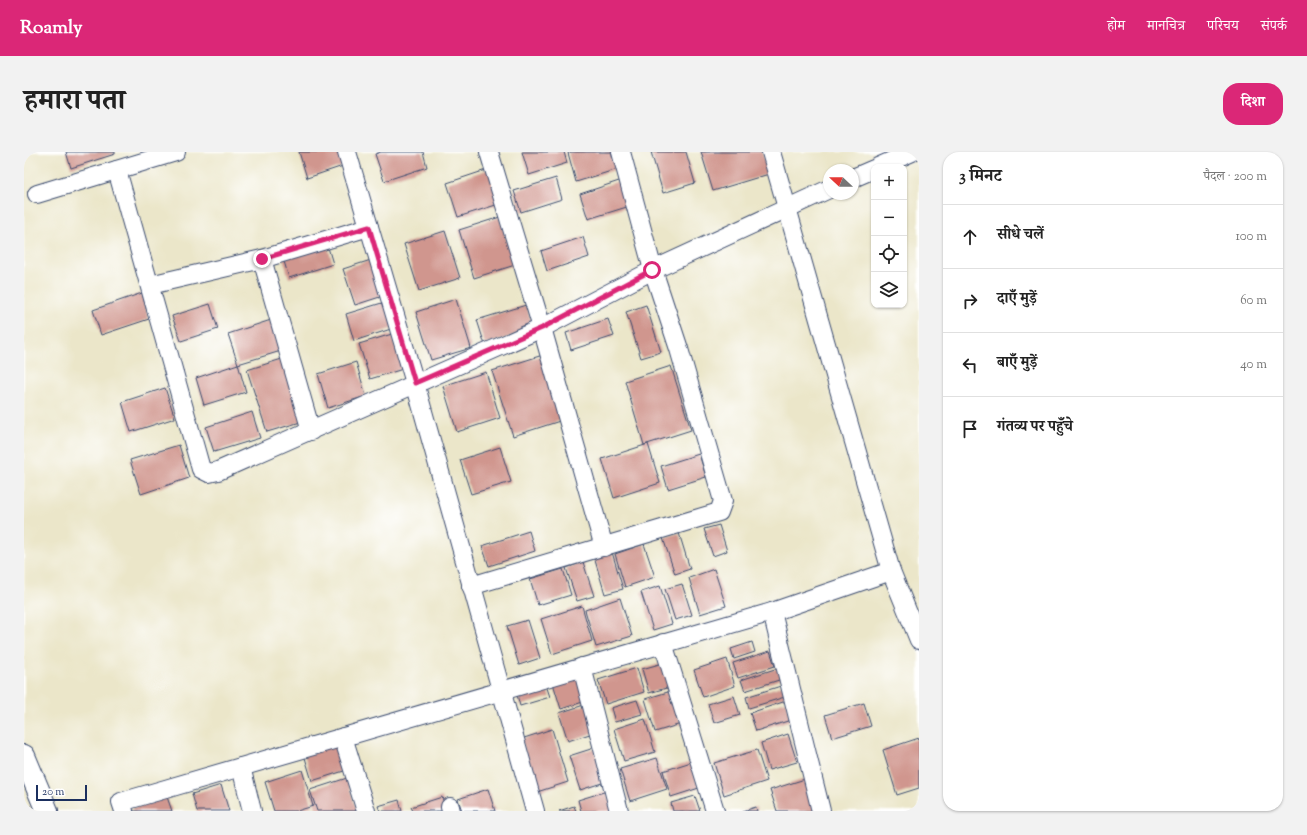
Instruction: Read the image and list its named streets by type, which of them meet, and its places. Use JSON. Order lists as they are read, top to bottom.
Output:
{
  "scale_bar": "20 m",
  "north": "left",
  "page": {
    "header": "Roamly",
    "nav": [
      "होम",
      "मानचित्र",
      "परिचय",
      "संपर्क"
    ],
    "title": "हमारा पता",
    "buttons": "दिशा",
    "heading": ["3 मिनट", "पैदल · 200 m"],
    "map_buttons": ["+", "−"],
    "list": [
      ["सीधे चलें", "100 m"],
      ["दाएँ मुड़ें", "60 m"],
      ["बाएँ मुड़ें", "40 m"],
      "गंतव्य पर पहुँचे"
    ],
    "scale": "20 m"
  }
}
